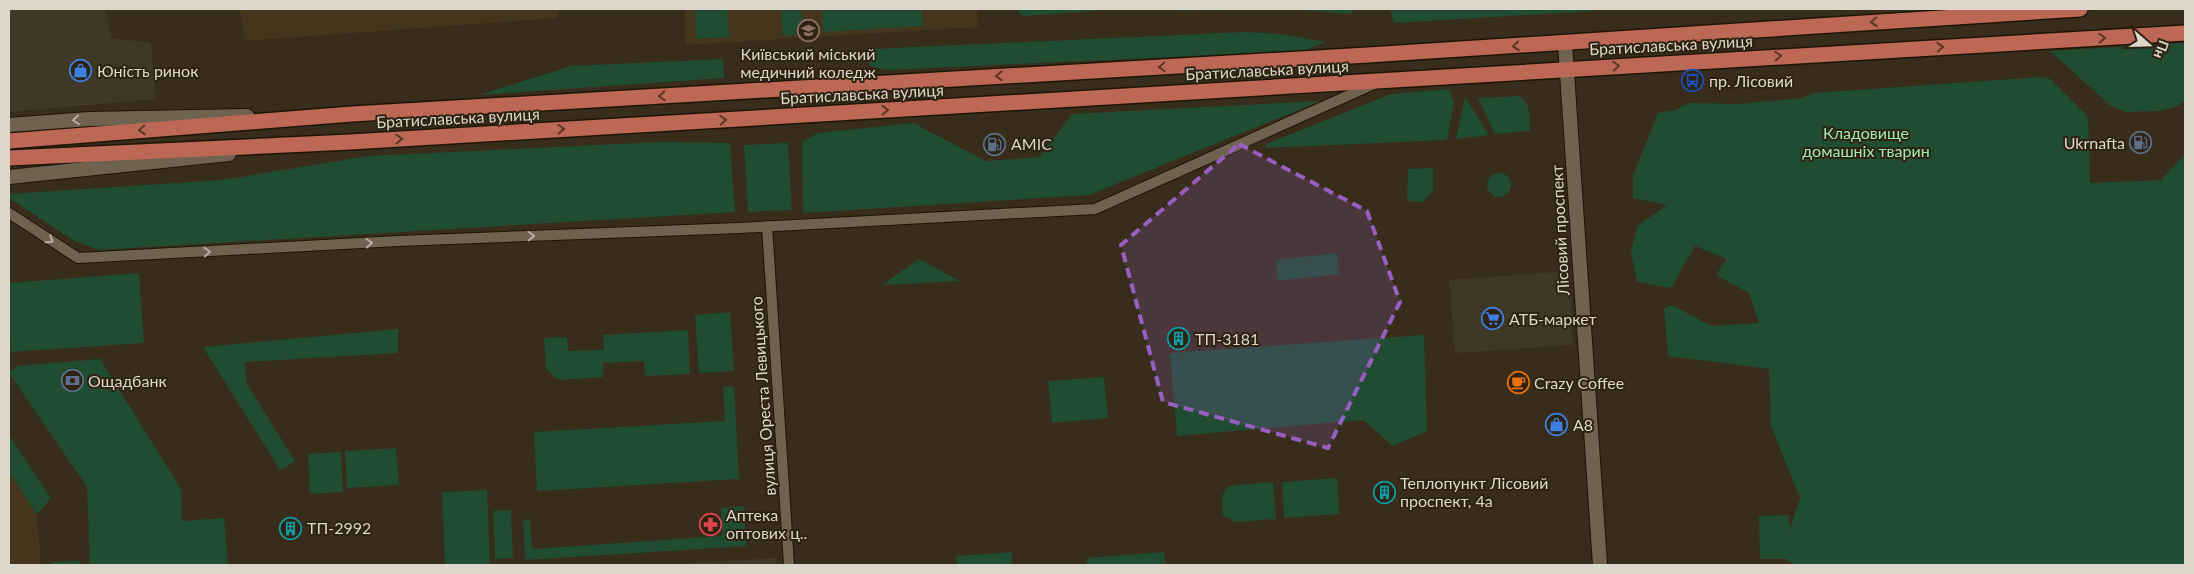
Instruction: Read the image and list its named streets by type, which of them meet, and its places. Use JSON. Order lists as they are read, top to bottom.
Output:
{
  "streets": {
    "main road": ["Братиславська вулиця"],
    "street": ["Лісовий проспект", "вулиця Ореста Левицького"]
  },
  "crossings": [
    ["Братиславська вулиця", "Лісовий проспект"]
  ],
  "parks": ["Кладовище домашніх тварин"],
  "places": {
    "school or university": ["Київський міський медичний коледж"],
    "shop": ["Юність ринок", "А8"],
    "bus stop": ["пр. Лісовий"],
    "fuel station": ["Ukrnafta", "AMIC"],
    "supermarket": ["АТБ-маркет"],
    "building": ["ТП-3181", "Теплопункт Лісовий проспект, 4а", "ТП-2992"],
    "bank": ["Ощадбанк"],
    "cafe": ["Crazy Coffee"],
    "pharmacy": ["Аптека оптових ц.."]
  },
  "north": "right"
}
